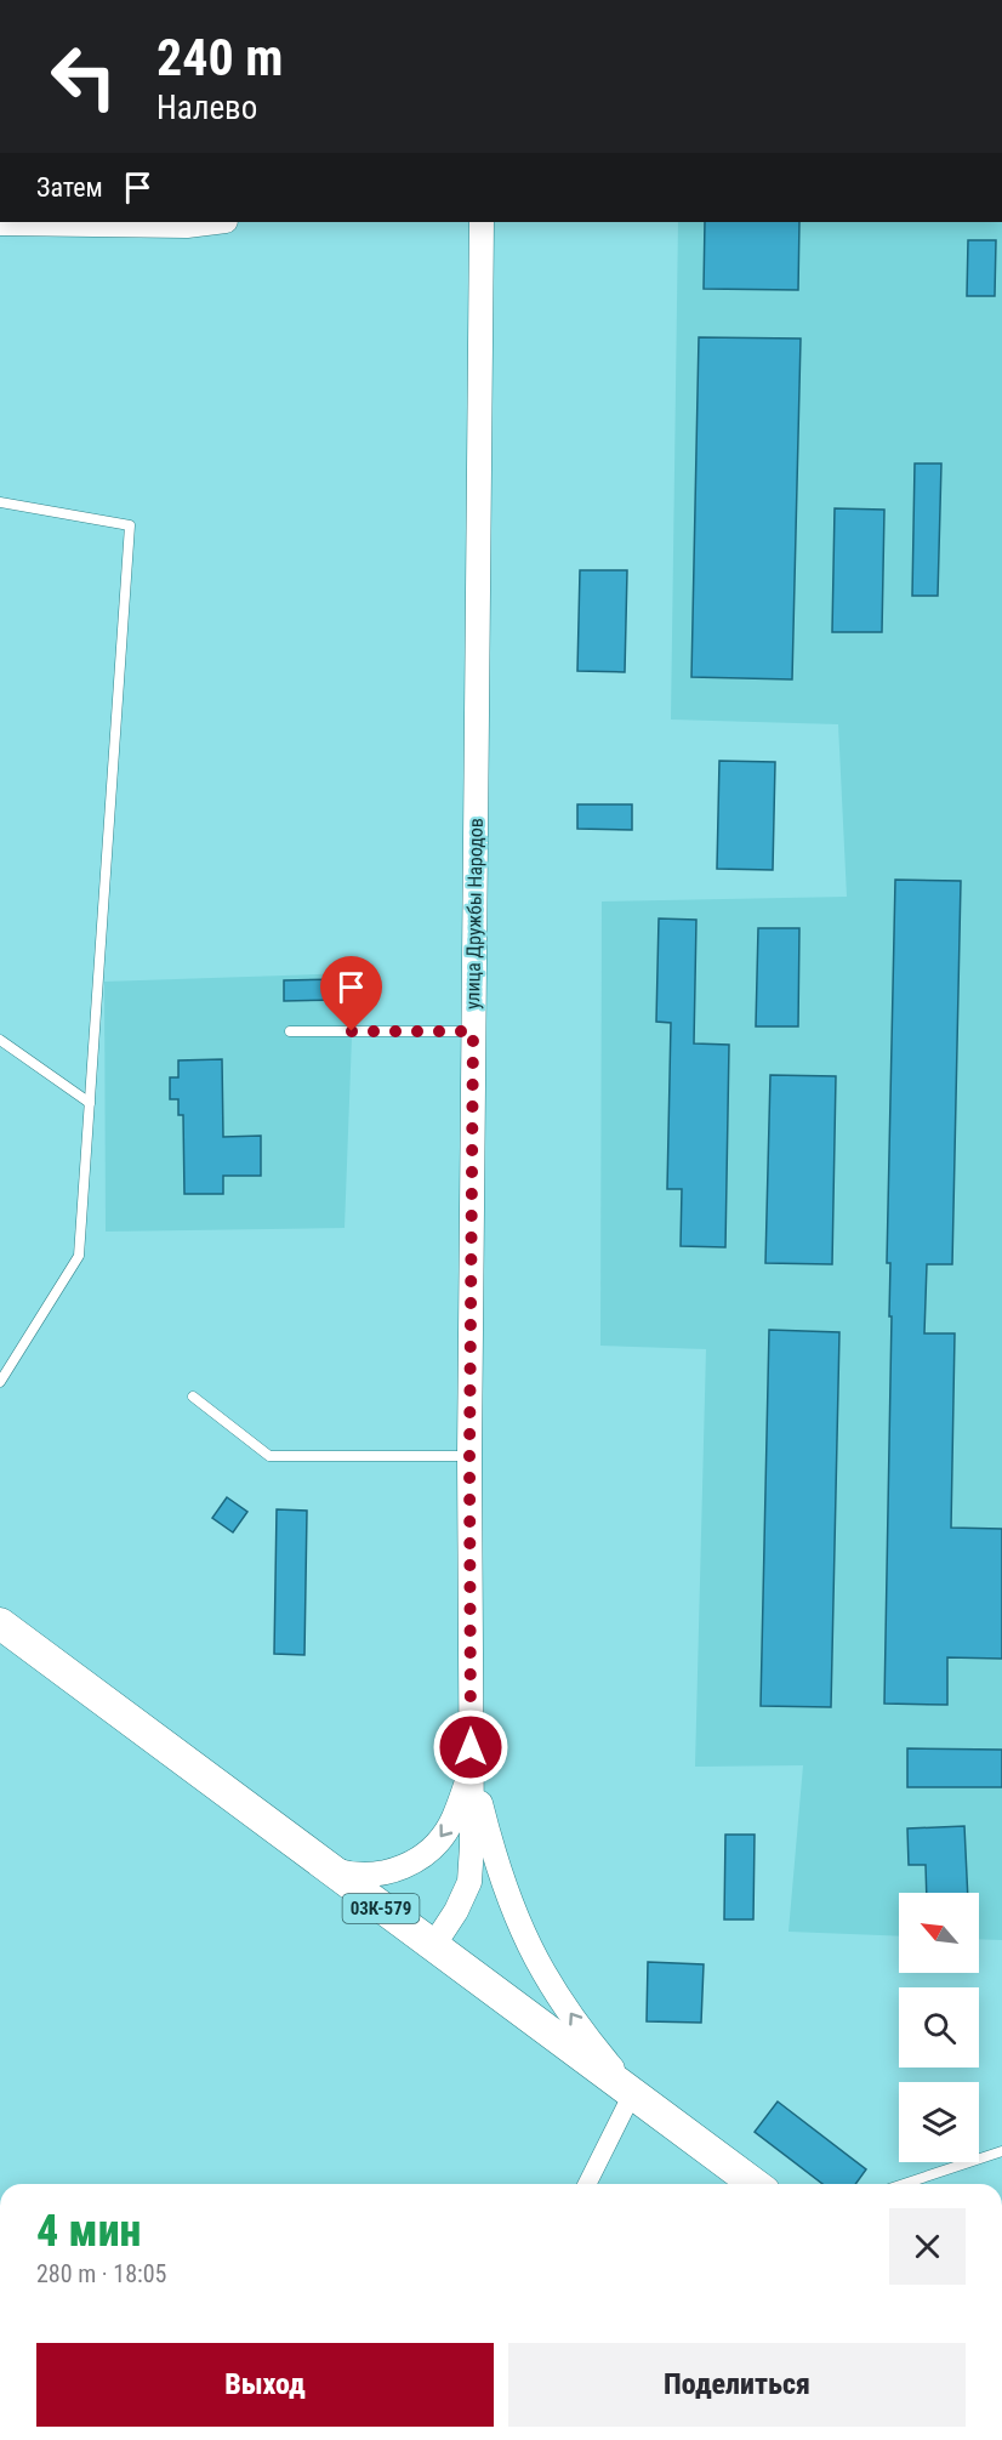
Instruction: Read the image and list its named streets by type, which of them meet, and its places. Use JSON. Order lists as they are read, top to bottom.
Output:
{
  "streets": {
    "main road": ["03К-579"],
    "street": ["улица Дружбы Народов"]
  },
  "crossings": [
    ["улица Дружбы Народов", "03К-579"]
  ],
  "north": "top left",
  "page": {
    "turn": ["240 m", "Налево"],
    "then": "Затем",
    "heading": ["4 мин", "280 m · 18:05"],
    "buttons": ["Выход", "Поделиться"]
  }
}
